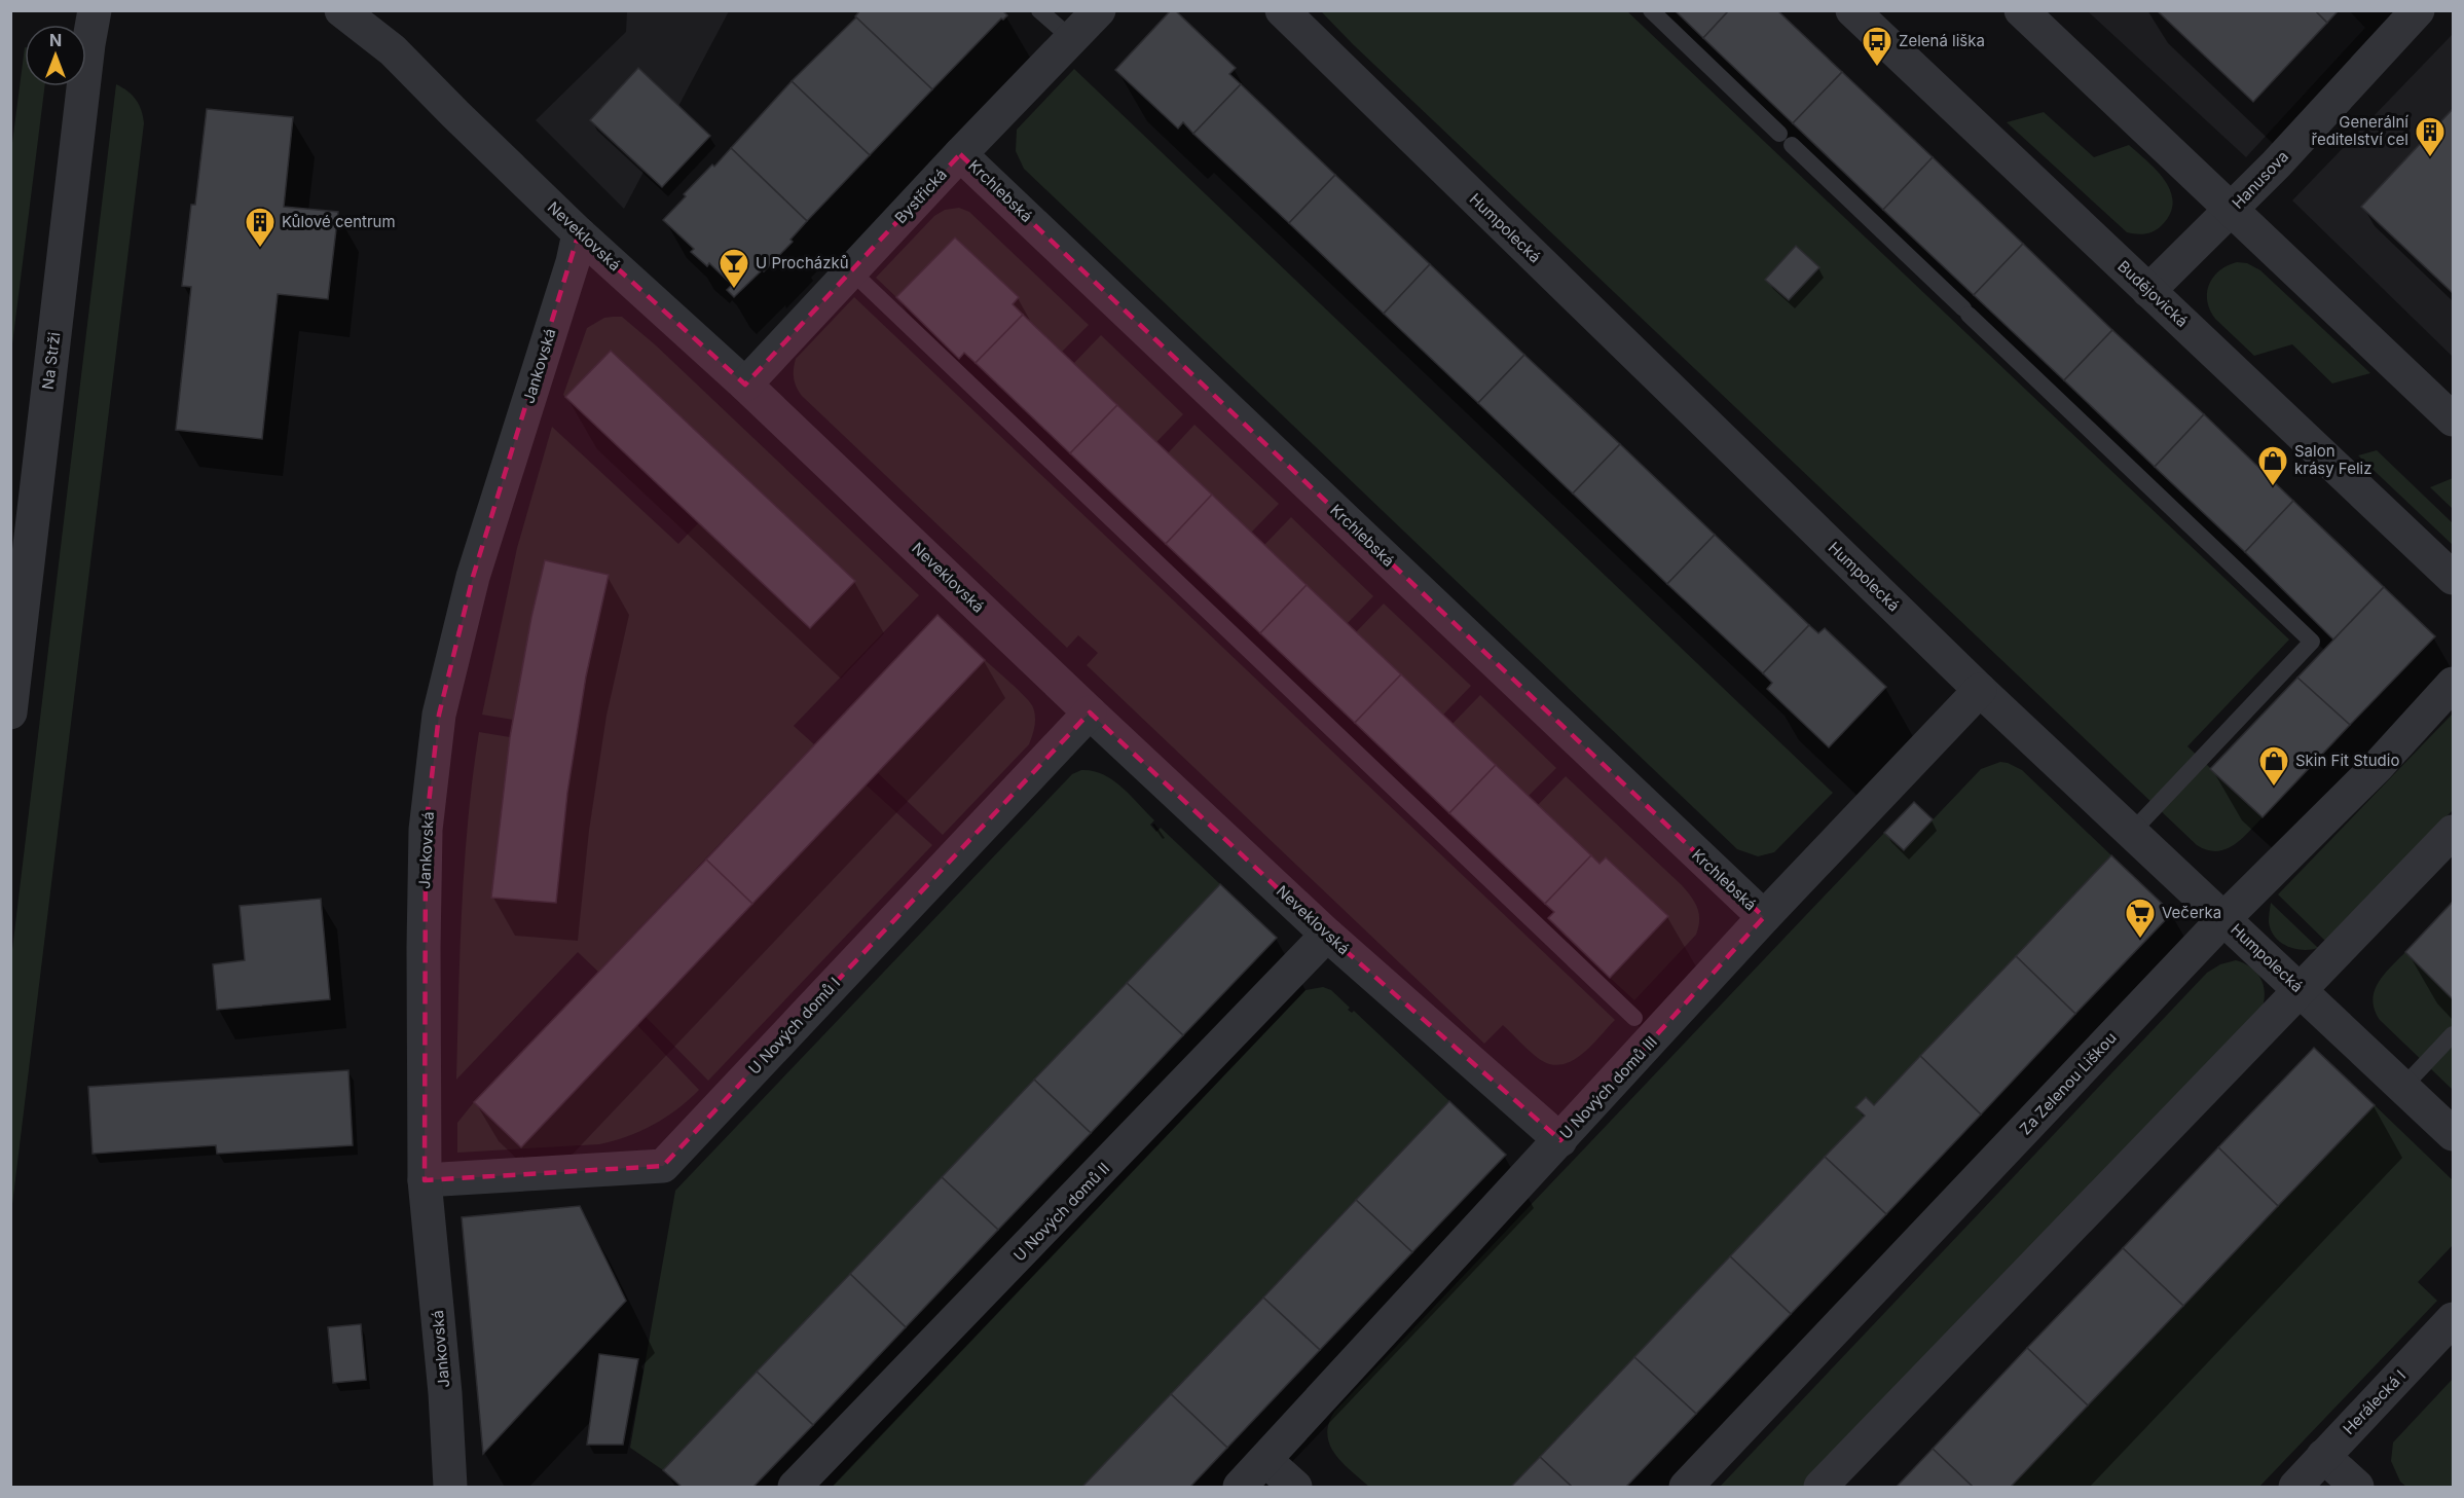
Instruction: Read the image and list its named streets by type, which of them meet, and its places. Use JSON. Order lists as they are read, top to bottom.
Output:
{
  "streets": {
    "street": [
      "Hanusova",
      "Krchlebská",
      "Bystřická",
      "Humpolecká",
      "Neveklovská",
      "Budějovická",
      "Na Strži",
      "Jankovská",
      "U Nových domů Ⅰ",
      "Za Zelenou Liškou",
      "U Nových domů Ⅲ",
      "U Nových domů Ⅱ",
      "Herálecká Ⅰ"
    ]
  },
  "crossings": [
    ["Hanusova", "Budějovická"],
    ["Krchlebská", "Bystřická"],
    ["Krchlebská", "U Nových domů Ⅲ"],
    ["Bystřická", "Neveklovská"],
    ["Humpolecká", "Za Zelenou Liškou"],
    ["Humpolecká", "U Nových domů Ⅲ"],
    ["Neveklovská", "Jankovská"],
    ["Neveklovská", "U Nových domů Ⅰ"],
    ["Neveklovská", "U Nových domů Ⅲ"],
    ["Neveklovská", "U Nových domů Ⅱ"],
    ["Jankovská", "U Nových domů Ⅰ"]
  ],
  "places": {
    "bus stop": ["Zelená liška"],
    "building": ["Generální ředitelství cel", "Kůlové centrum"],
    "bar": ["U Procházků"],
    "shop": ["Salon krásy Feliz", "Skin Fit Studio"],
    "supermarket": ["Večerka"]
  },
  "north": "top"
}
